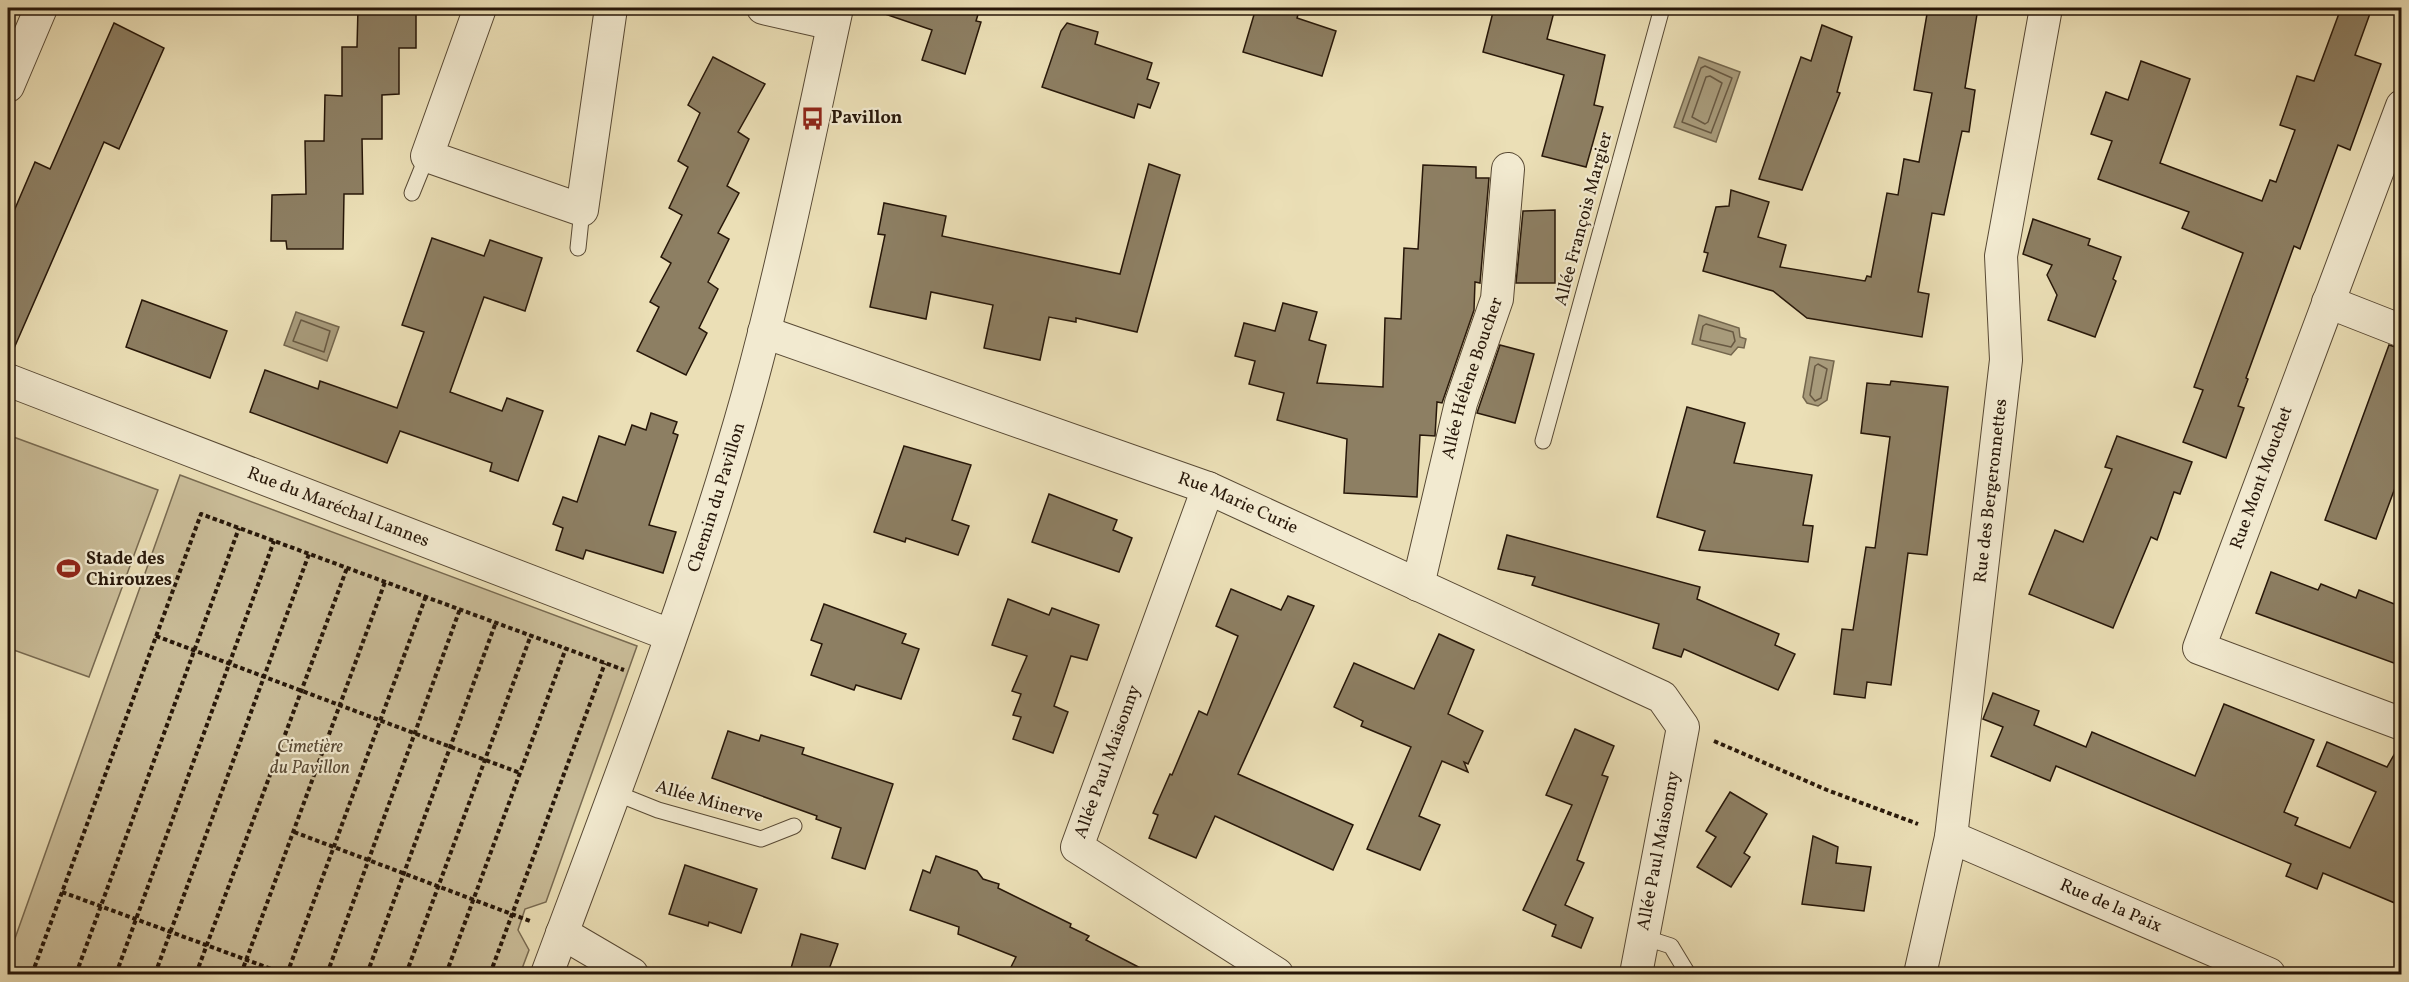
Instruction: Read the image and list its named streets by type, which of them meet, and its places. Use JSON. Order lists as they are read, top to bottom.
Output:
{
  "streets": {
    "street": [
      "Allée Hélène Boucher",
      "Rue Mont Mouchet",
      "Rue des Bergeronnettes",
      "Chemin du Pavillon",
      "Rue Marie Curie",
      "Rue du Maréchal Lannes",
      "Allée Paul Maisonny",
      "Rue de la Paix"
    ],
    "lane": ["Allée François Margier", "Allée Minerve"]
  },
  "crossings": [
    ["Allée Hélène Boucher", "Rue Marie Curie"],
    ["Rue des Bergeronnettes", "Rue de la Paix"],
    ["Chemin du Pavillon", "Rue Marie Curie"],
    ["Chemin du Pavillon", "Rue du Maréchal Lannes"],
    ["Chemin du Pavillon", "Allée Minerve"],
    ["Rue Marie Curie", "Allée Paul Maisonny"]
  ],
  "parks": ["Cimetière du Pavillon"],
  "places": {
    "bus stop": ["Pavillon"],
    "sports": ["Stade des Chirouzes"]
  }
}
